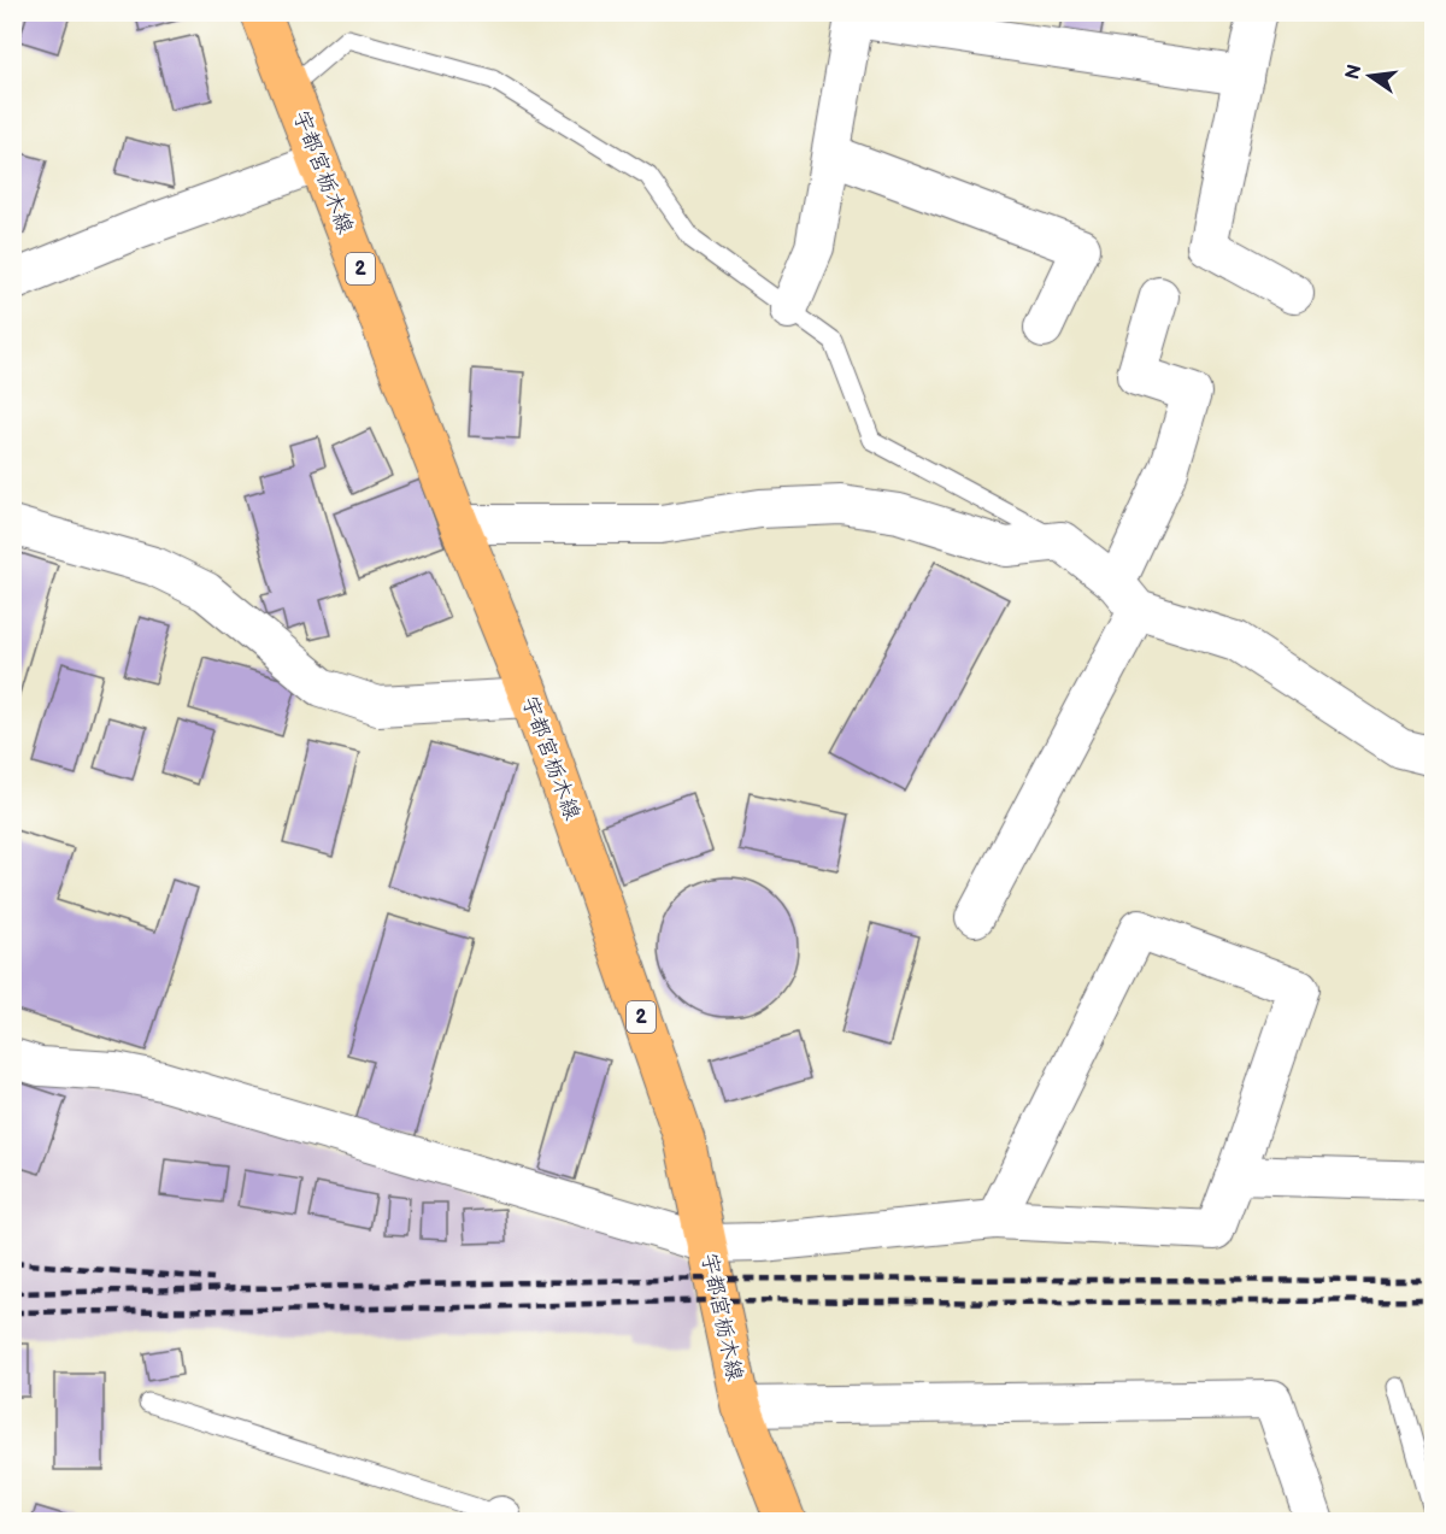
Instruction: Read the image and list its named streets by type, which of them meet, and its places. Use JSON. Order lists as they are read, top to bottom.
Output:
{
  "streets": {
    "main road": ["宇都宮栃木線", "2"]
  },
  "north": "left"
}
